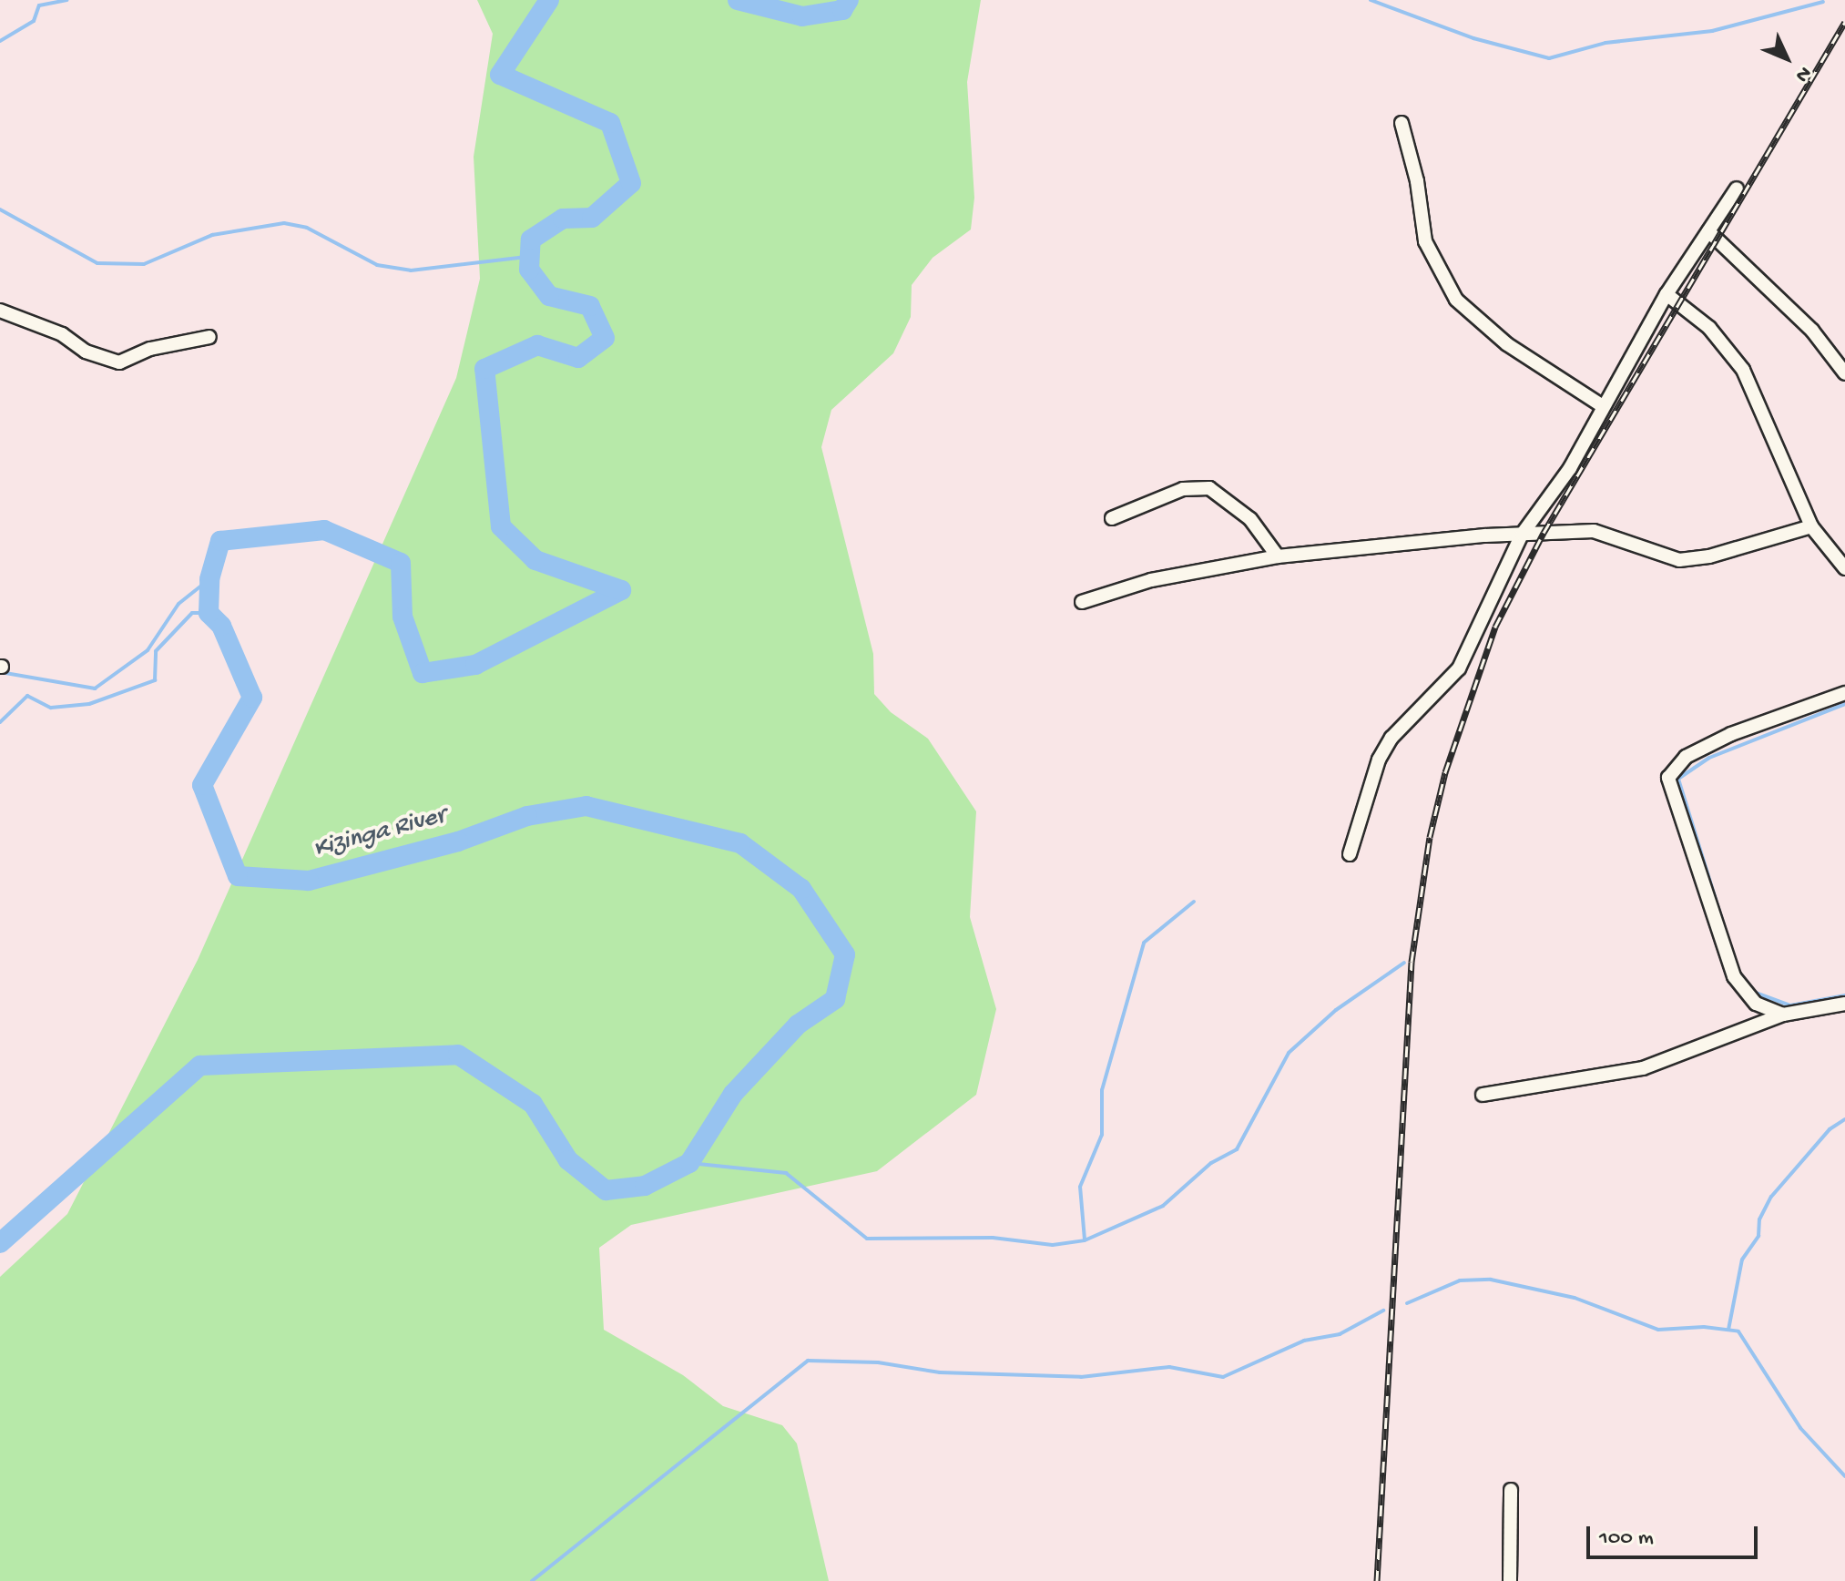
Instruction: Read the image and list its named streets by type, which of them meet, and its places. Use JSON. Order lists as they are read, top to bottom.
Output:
{
  "water": ["Kizinga River"],
  "scale_bar": "100 m",
  "north": "bottom right"
}
